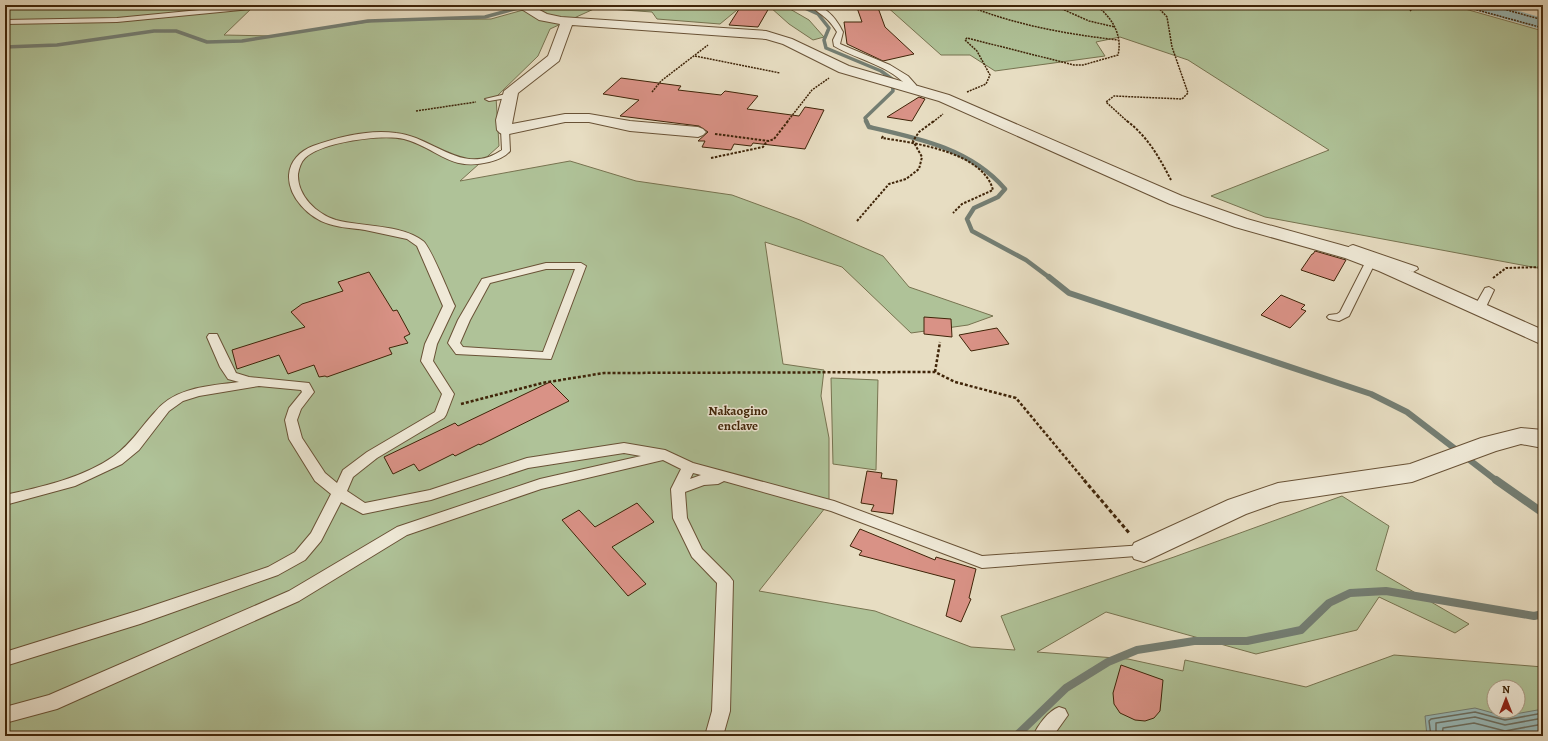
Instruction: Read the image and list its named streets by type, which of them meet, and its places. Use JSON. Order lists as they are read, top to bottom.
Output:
{
  "districts": ["Nakaogino enclave"],
  "north": "top"
}
